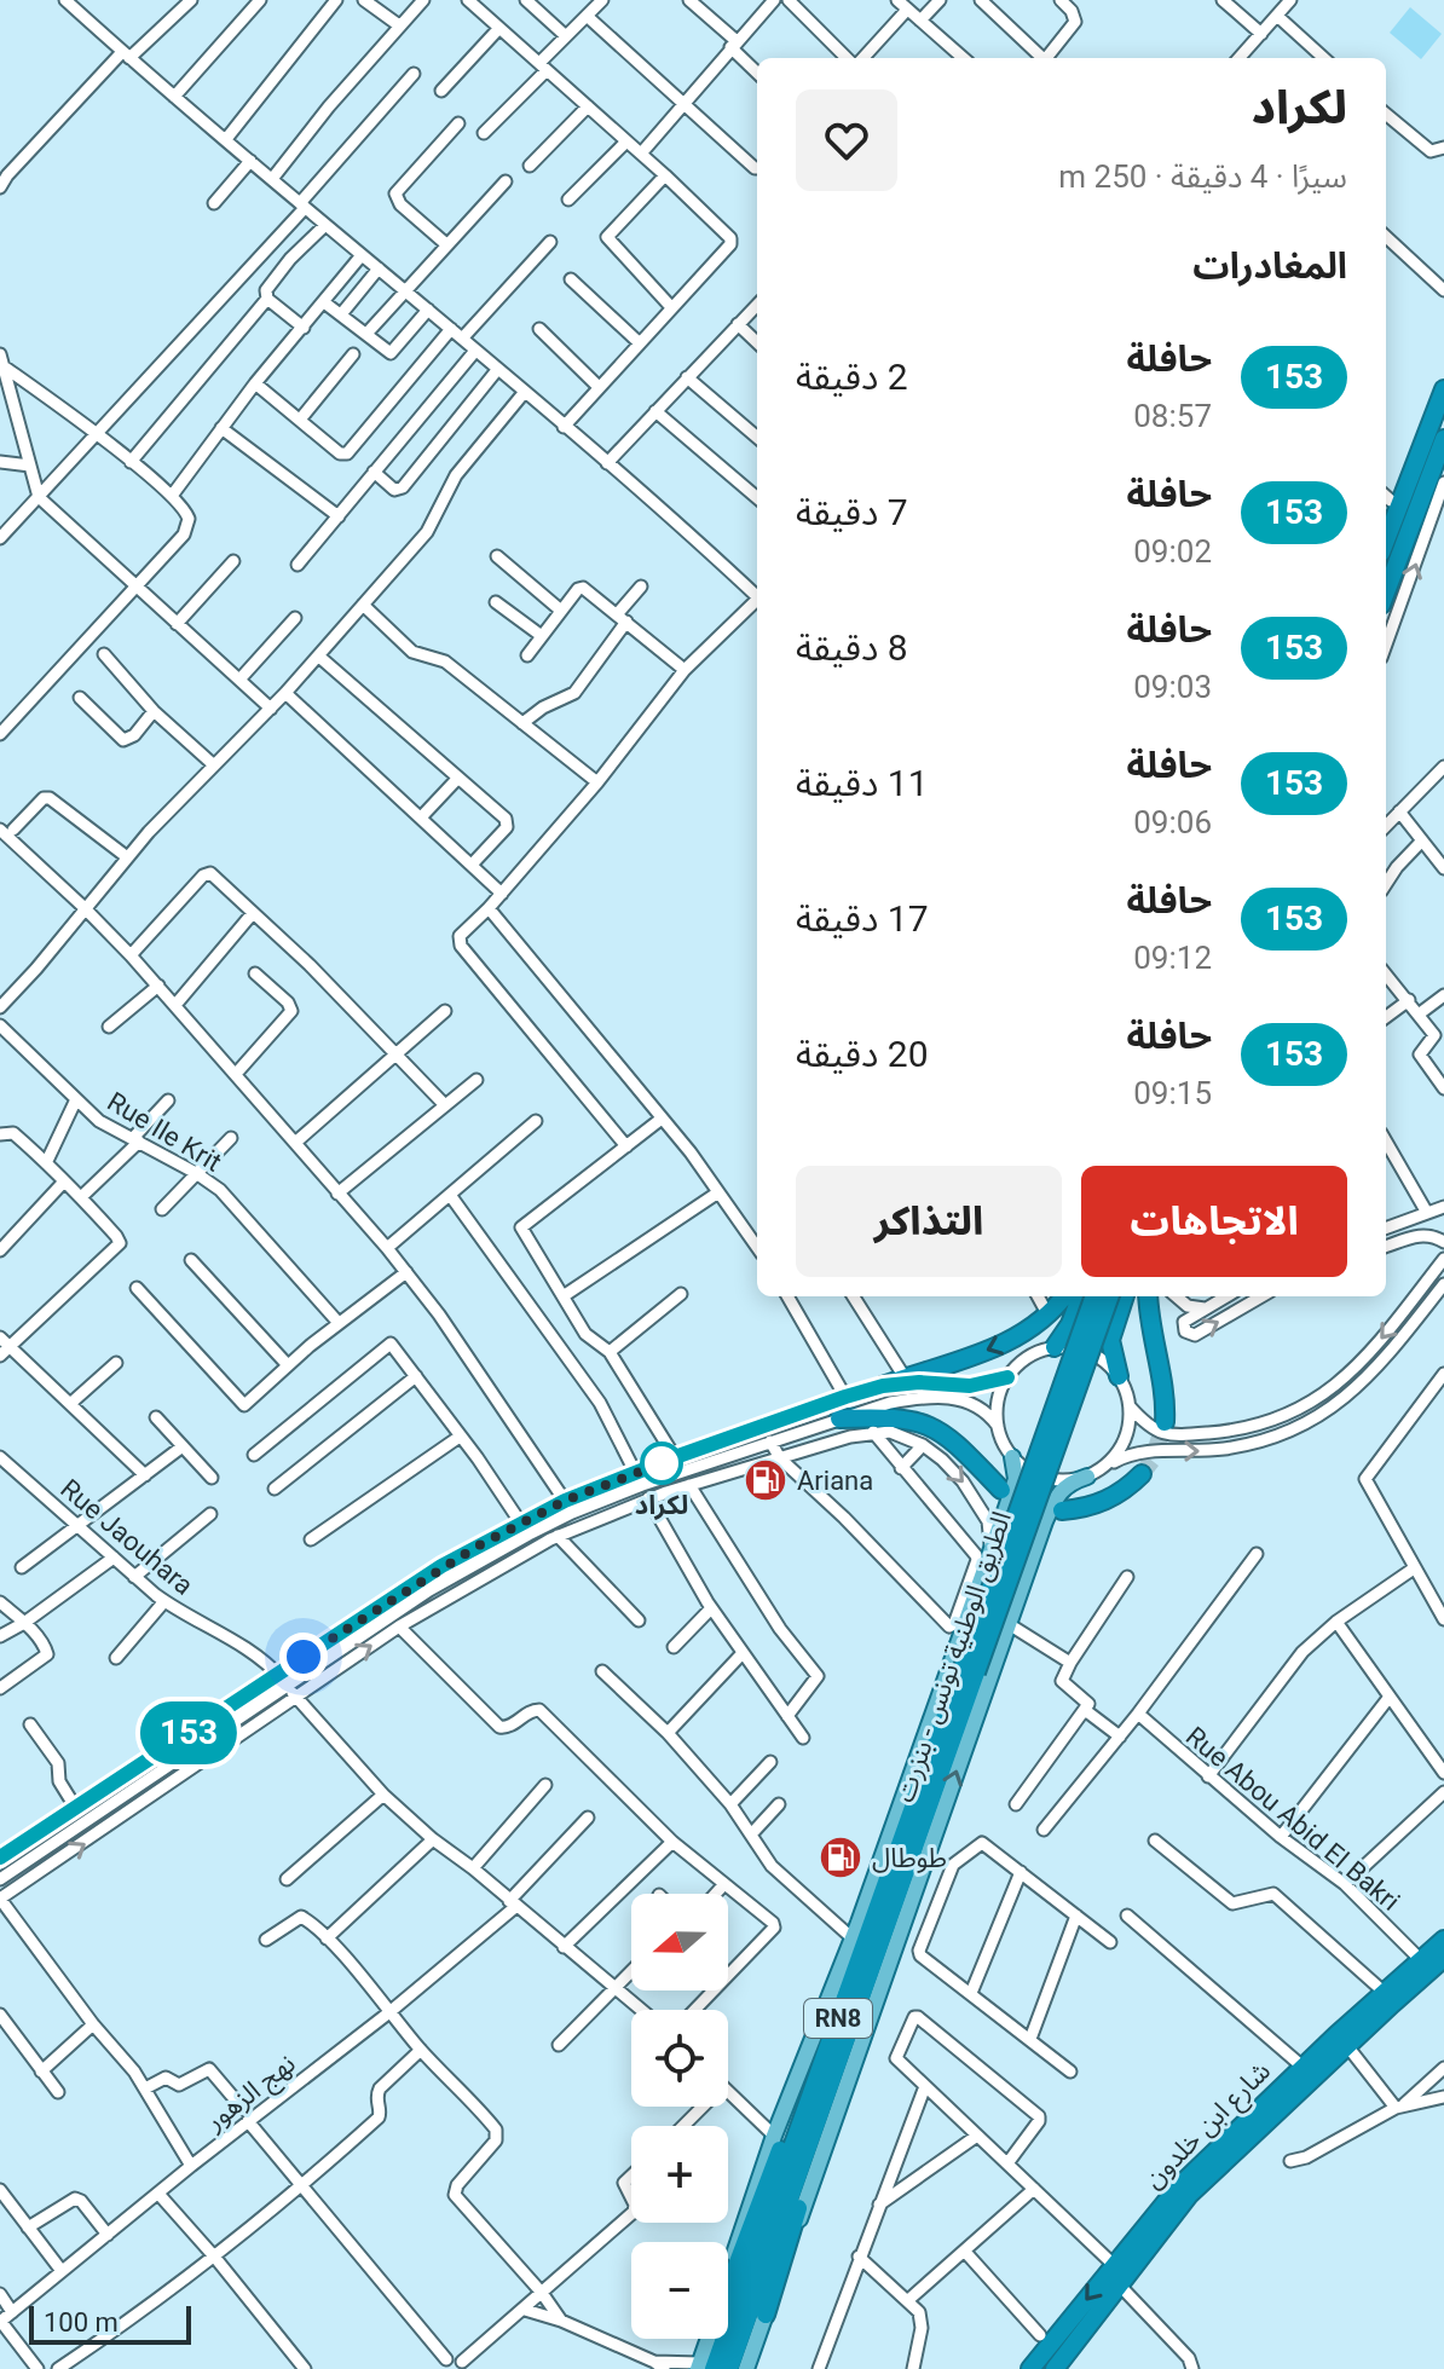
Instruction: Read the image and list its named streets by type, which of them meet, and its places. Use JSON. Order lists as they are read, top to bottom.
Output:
{
  "streets": {
    "highway": ["الطريق الوطنية تونس - بنزرت", "RN8", "شارع ابن خلدون"],
    "street": [
      "Rue Ile Krit",
      "Rue Jaouhara",
      "Rue Abou Abid El Bakri",
      "نهج الزهور"
    ]
  },
  "crossings": [
    ["Rue Jaouhara", "نهج الزهور"],
    ["Rue Abou Abid El Bakri", "شارع ابن خلدون"]
  ],
  "places": {
    "other": ["لكراد"],
    "fuel station": ["Ariana", "طوطال"]
  },
  "lines": ["bus line 153"],
  "scale_bar": "100 m",
  "north": "left",
  "page": {
    "on_map": "153",
    "heading": [
      ["لكراد", "سيرًا · 4 دقيقة · 250 m"],
      "المغادرات"
    ],
    "list": [
      {
        "mark": "153",
        "name": "حافلة",
        "note": "08:57",
        "value": "2 دقيقة"
      },
      {
        "mark": "153",
        "name": "حافلة",
        "note": "09:02",
        "value": "7 دقيقة"
      },
      {
        "mark": "153",
        "name": "حافلة",
        "note": "09:03",
        "value": "8 دقيقة"
      },
      {
        "mark": "153",
        "name": "حافلة",
        "note": "09:06",
        "value": "11 دقيقة"
      },
      {
        "mark": "153",
        "name": "حافلة",
        "note": "09:12",
        "value": "17 دقيقة"
      },
      {
        "mark": "153",
        "name": "حافلة",
        "note": "09:15",
        "value": "20 دقيقة"
      }
    ],
    "buttons": ["الاتجاهات", "التذاكر"],
    "map_buttons": ["+", "−"],
    "scale": "100 m"
  }
}
